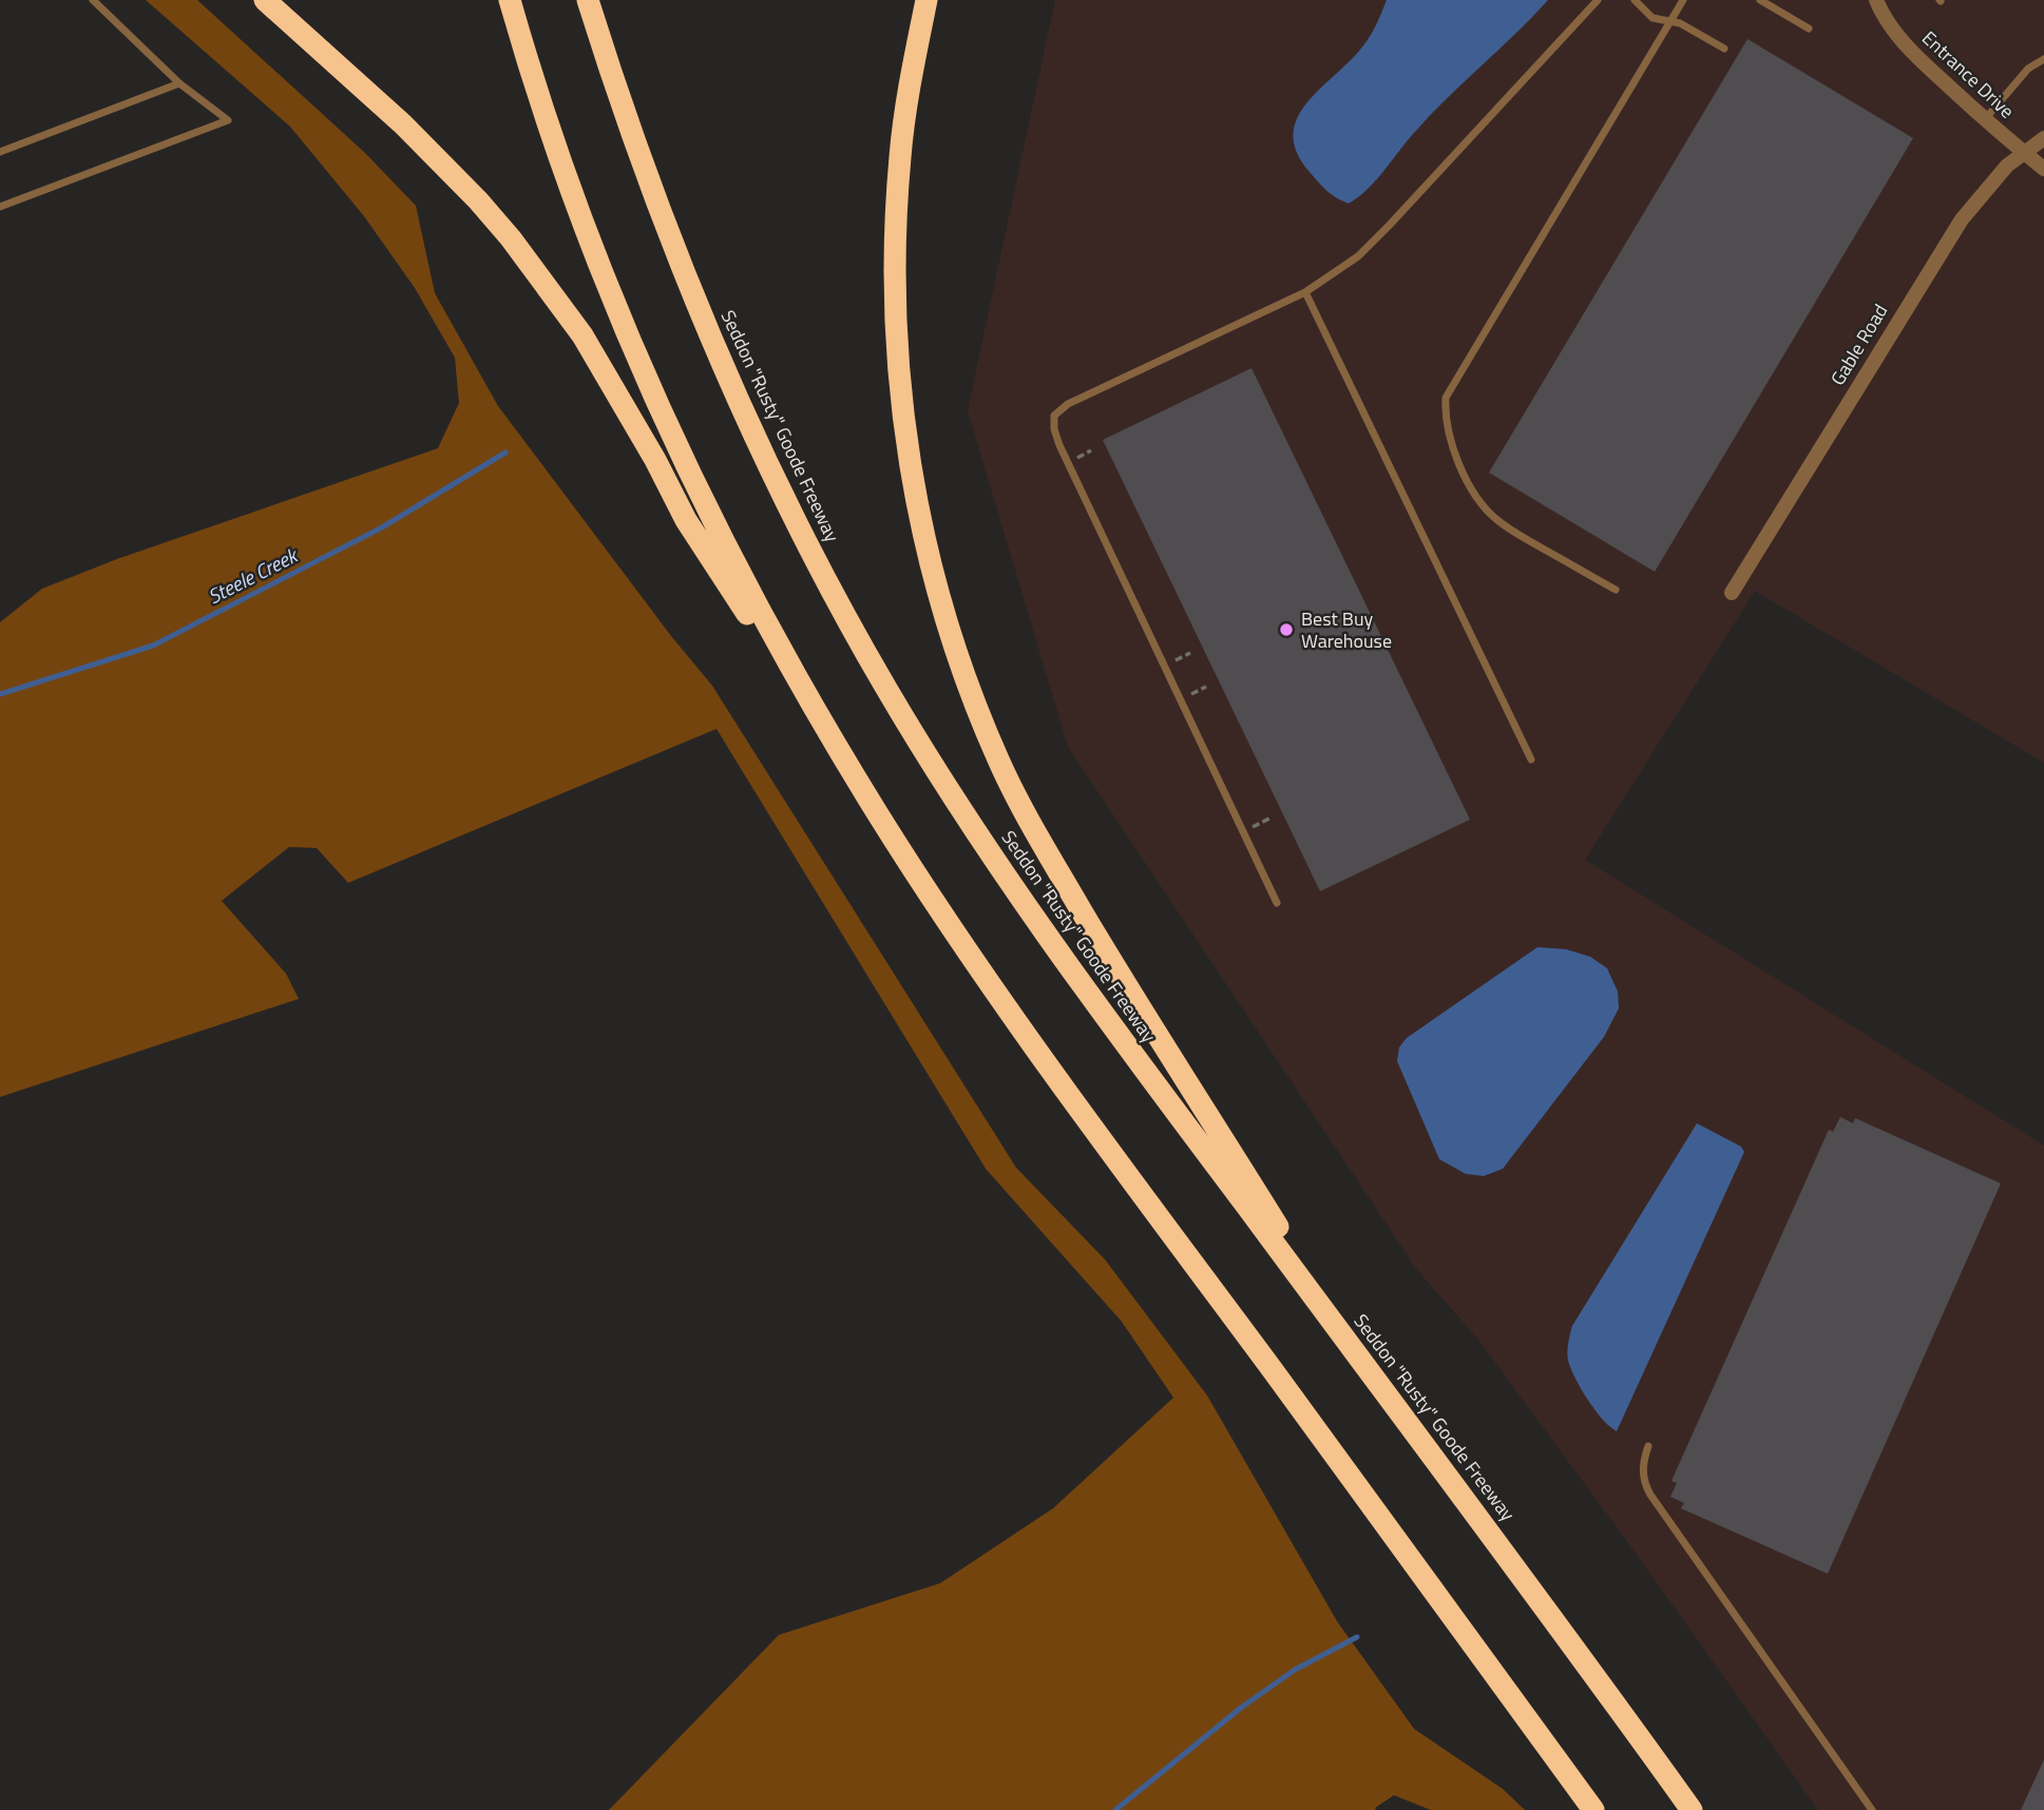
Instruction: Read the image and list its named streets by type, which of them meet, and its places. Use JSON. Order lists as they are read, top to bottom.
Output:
{
  "streets": {
    "highway": ["Seddon \"Rusty\" Goode Freeway"],
    "street": ["Entrance Drive", "Gable Road"]
  },
  "crossings": [
    ["Entrance Drive", "Gable Road"]
  ],
  "water": ["Steele Creek"],
  "places": ["Best Buy Warehouse"]
}
